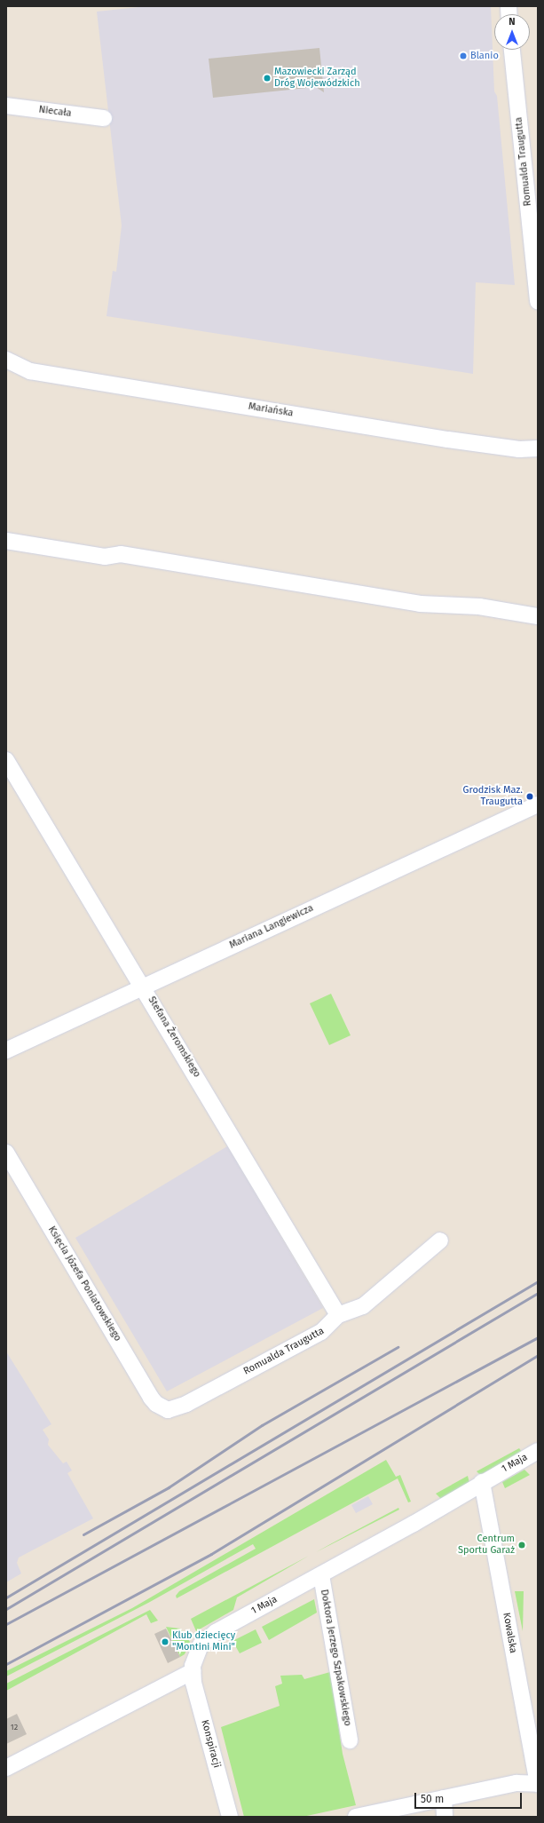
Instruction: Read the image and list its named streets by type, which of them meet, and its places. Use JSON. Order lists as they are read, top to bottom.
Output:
{
  "streets": {
    "street": [
      "Niecała",
      "Romualda Traugutta",
      "Mariańska",
      "Mariana Langiewicza",
      "Stefana Żeromskiego",
      "Księcia Józefa Poniatowskiego",
      "1 Maja",
      "Kowalska",
      "Doktora Jerzego Szpakowskiego",
      "Konspiracji"
    ]
  },
  "crossings": [
    ["Romualda Traugutta", "Stefana Żeromskiego"],
    ["Romualda Traugutta", "Księcia Józefa Poniatowskiego"],
    ["Mariana Langiewicza", "Stefana Żeromskiego"],
    ["1 Maja", "Kowalska"],
    ["1 Maja", "Doktora Jerzego Szpakowskiego"],
    ["1 Maja", "Konspiracji"]
  ],
  "places": [
    "Blanio",
    "Mazowiecki Zarząd Dróg Wojewódzkich",
    "Grodzisk Maz. Traugutta",
    "Centrum Sportu Garaż",
    "Klub dziecięcy \"Montini Mini\""
  ],
  "house_numbers": ["12"],
  "scale_bar": "50 m",
  "north": "top"
}
